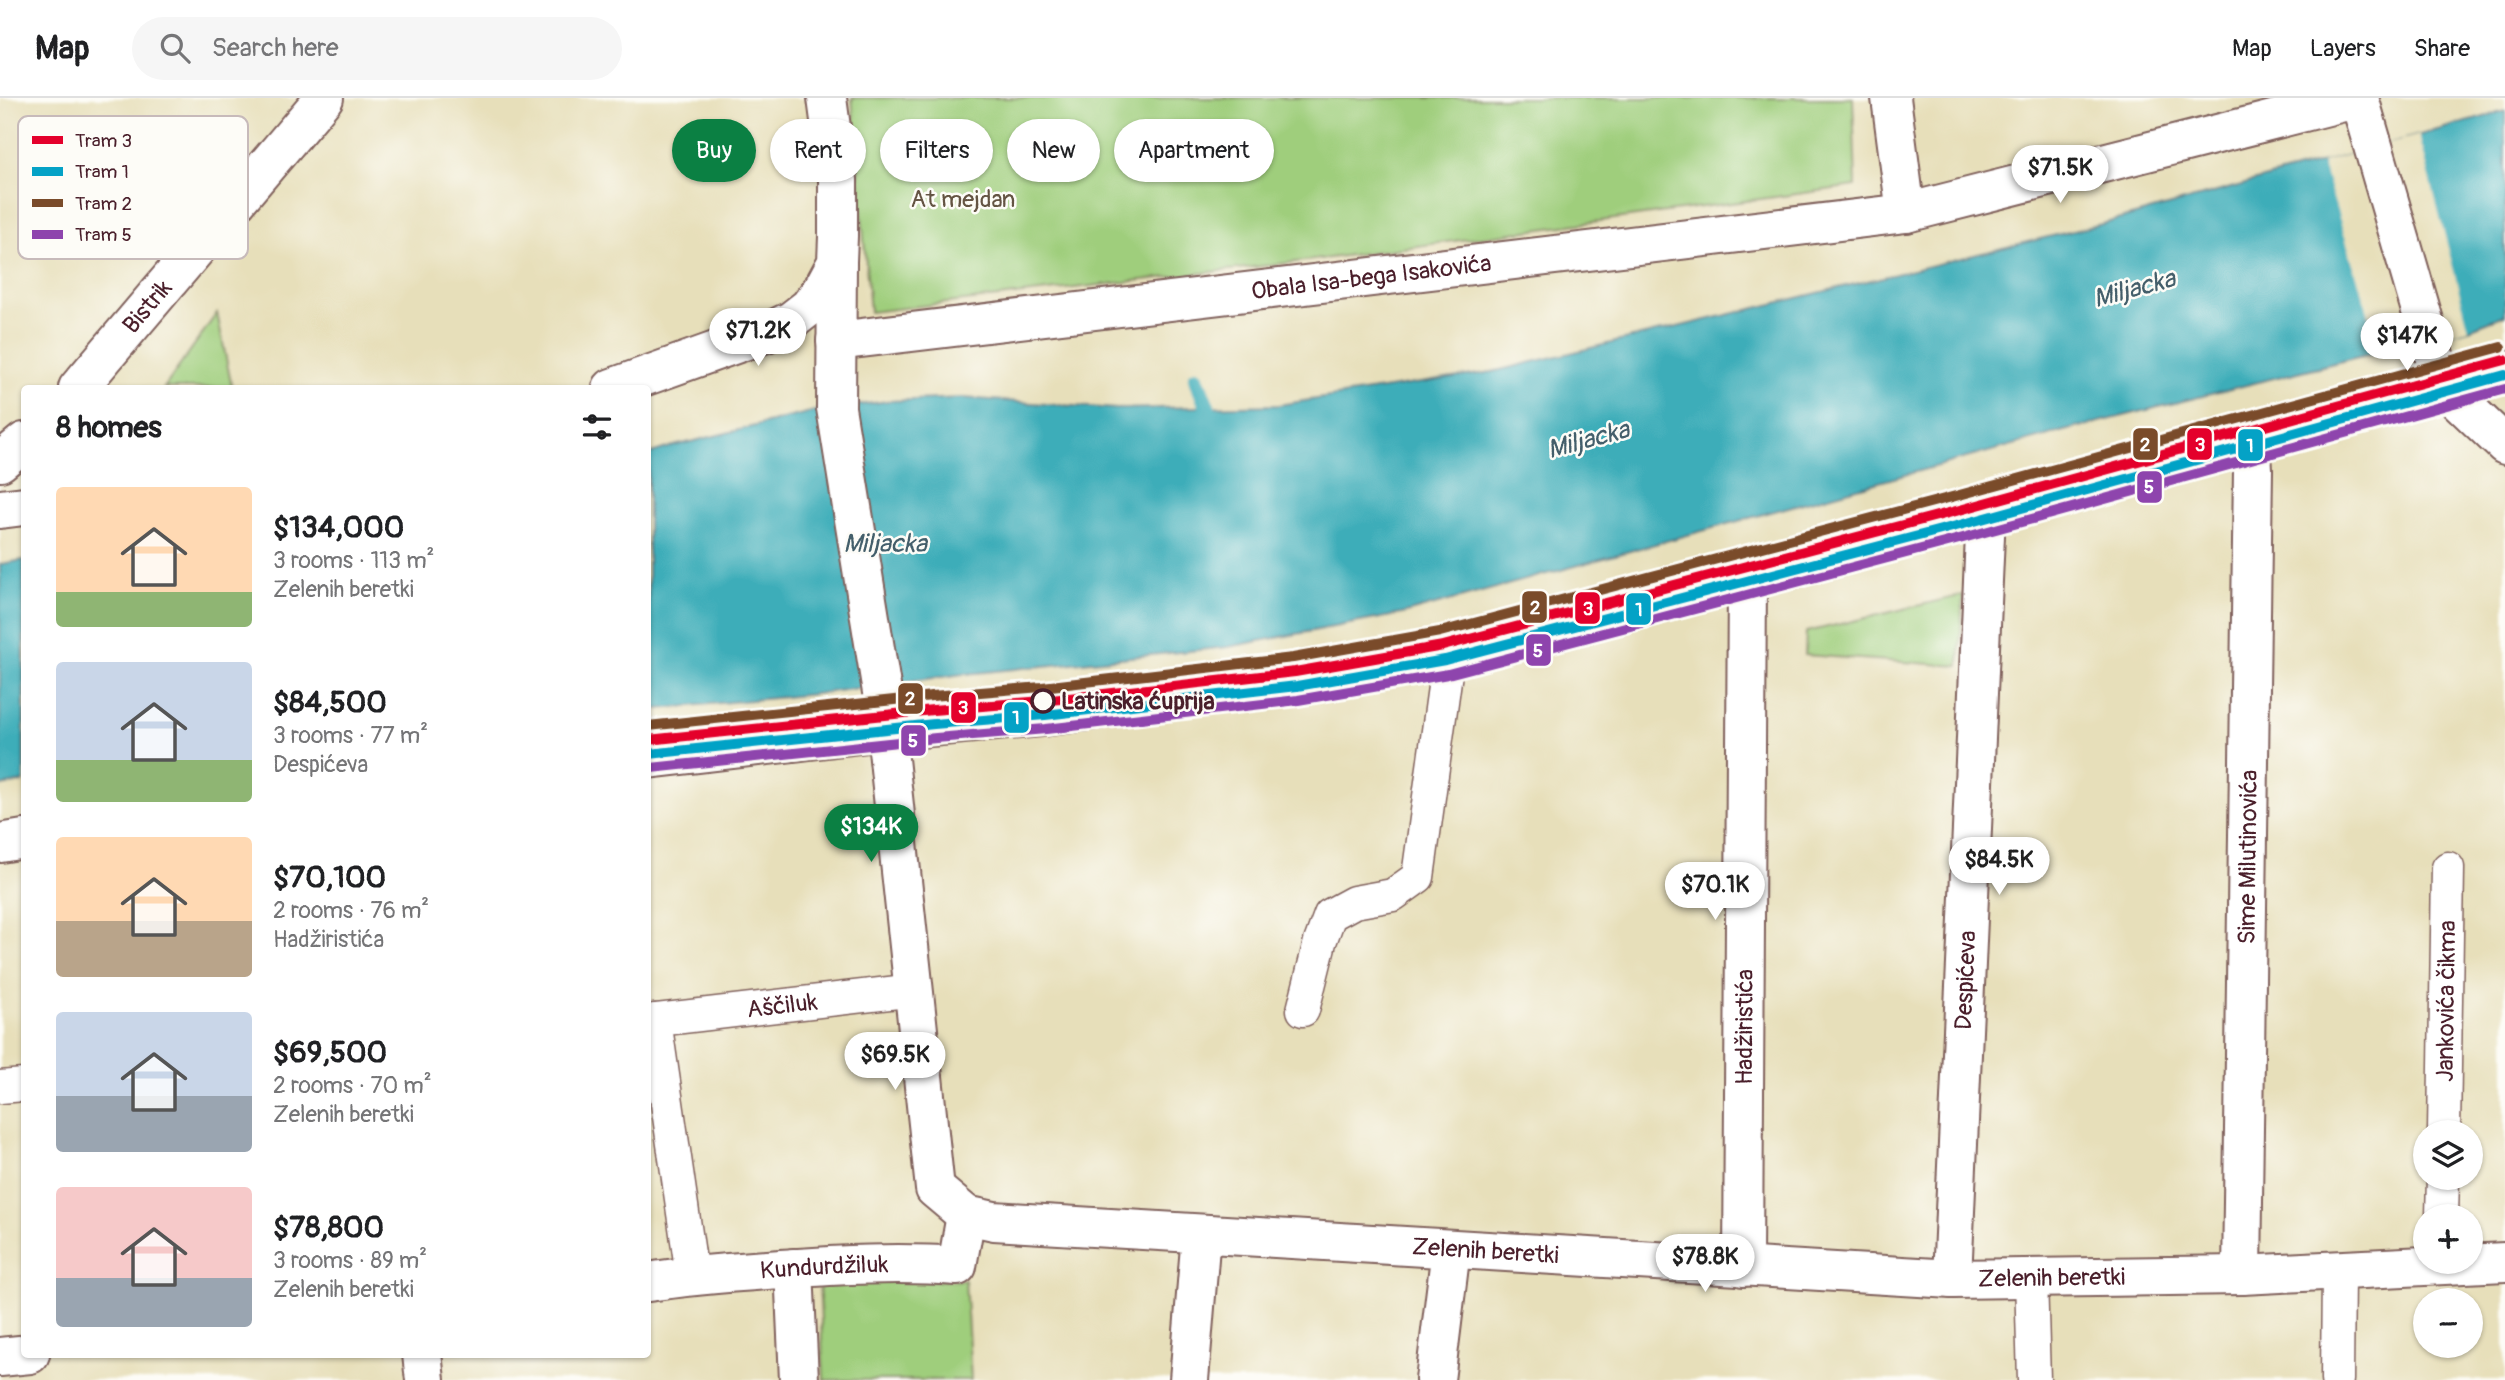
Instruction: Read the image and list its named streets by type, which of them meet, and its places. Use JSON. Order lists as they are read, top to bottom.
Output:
{
  "streets": {
    "street": [
      "Obala Isa-bega Isakovića",
      "Bistrik",
      "Sime Milutinovića",
      "Despićeva",
      "Hadžiristića",
      "Zelenih beretki",
      "Kundurdžiluk"
    ],
    "lane": ["Jankovića čikma", "Aščiluk"]
  },
  "crossings": [
    ["Obala Isa-bega Isakovića", "Zelenih beretki"],
    ["Sime Milutinovića", "Zelenih beretki"],
    ["Despićeva", "Zelenih beretki"],
    ["Aščiluk", "Zelenih beretki"],
    ["Hadžiristića", "Zelenih beretki"],
    ["Zelenih beretki", "Kundurdžiluk"]
  ],
  "water": ["Miljacka"],
  "parks": ["At mejdan"],
  "places": ["Latinska ćuprija"],
  "lines": [
    "tram line 2",
    "tram line 3",
    "tram line 1",
    "tram line 5"
  ],
  "legend": [
    "Tram 3",
    "Tram 1",
    "Tram 2",
    "Tram 5"
  ],
  "page": {
    "header": "Map",
    "search": "Search here",
    "nav": ["Map", "Layers", "Share"],
    "chip": [
      "Buy",
      "Rent",
      "Filters",
      "New",
      "Apartment"
    ],
    "price": [
      "$71.5K",
      "$71.2K",
      "$147K",
      "$134K",
      "$84.5K",
      "$70.1K",
      "$69.5K",
      "$78.8K"
    ],
    "heading": "8 homes",
    "list": [
      {
        "name": "$134,000",
        "note": "3 rooms · 113 m² · Zelenih beretki"
      },
      {
        "name": "$84,500",
        "note": "3 rooms · 77 m² · Despićeva"
      },
      {
        "name": "$70,100",
        "note": "2 rooms · 76 m² · Hadžiristića"
      },
      {
        "name": "$69,500",
        "note": "2 rooms · 70 m² · Zelenih beretki"
      },
      {
        "name": "$78,800",
        "note": "3 rooms · 89 m² · Zelenih beretki"
      }
    ],
    "map_buttons": ["+", "−"]
  }
}
